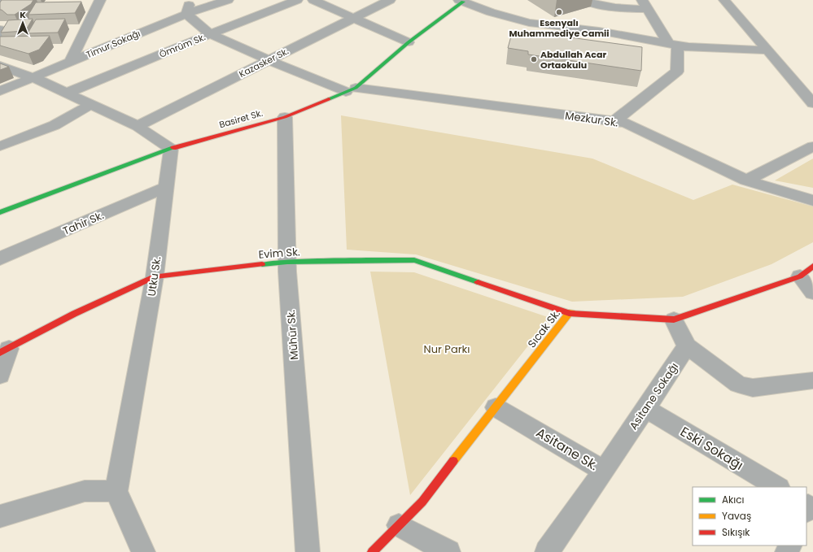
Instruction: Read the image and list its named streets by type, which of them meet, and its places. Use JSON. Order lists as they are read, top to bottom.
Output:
{
  "streets": {
    "street": [
      "Timur Sokağı",
      "Ömrüm Sk.",
      "Kazasker Sk.",
      "Basiret Sk.",
      "Mezkur Sk.",
      "Tahir Sk.",
      "Evim Sk.",
      "Utku Sk.",
      "Sıcak Sk.",
      "Mühür Sk.",
      "Asitane Sokağı",
      "Eski Sokağı",
      "Asitane Sk."
    ]
  },
  "crossings": [
    ["Timur Sokağı", "Mezkur Sk."],
    ["Ömrüm Sk.", "Mezkur Sk."],
    ["Kazasker Sk.", "Mezkur Sk."],
    ["Basiret Sk.", "Mezkur Sk."],
    ["Basiret Sk.", "Utku Sk."],
    ["Basiret Sk.", "Mühür Sk."],
    ["Tahir Sk.", "Utku Sk."],
    ["Evim Sk.", "Utku Sk."],
    ["Evim Sk.", "Sıcak Sk."],
    ["Evim Sk.", "Mühür Sk."],
    ["Sıcak Sk.", "Asitane Sk."],
    ["Asitane Sokağı", "Eski Sokağı"],
    ["Asitane Sokağı", "Asitane Sk."]
  ],
  "parks": ["Nur Parkı"],
  "places": ["Esenyalı Muhammediye Camii", "Abdullah Acar Ortaokulu"],
  "legend": ["Akıcı", "Yavaş", "Sıkışık"],
  "north": "top"
}
